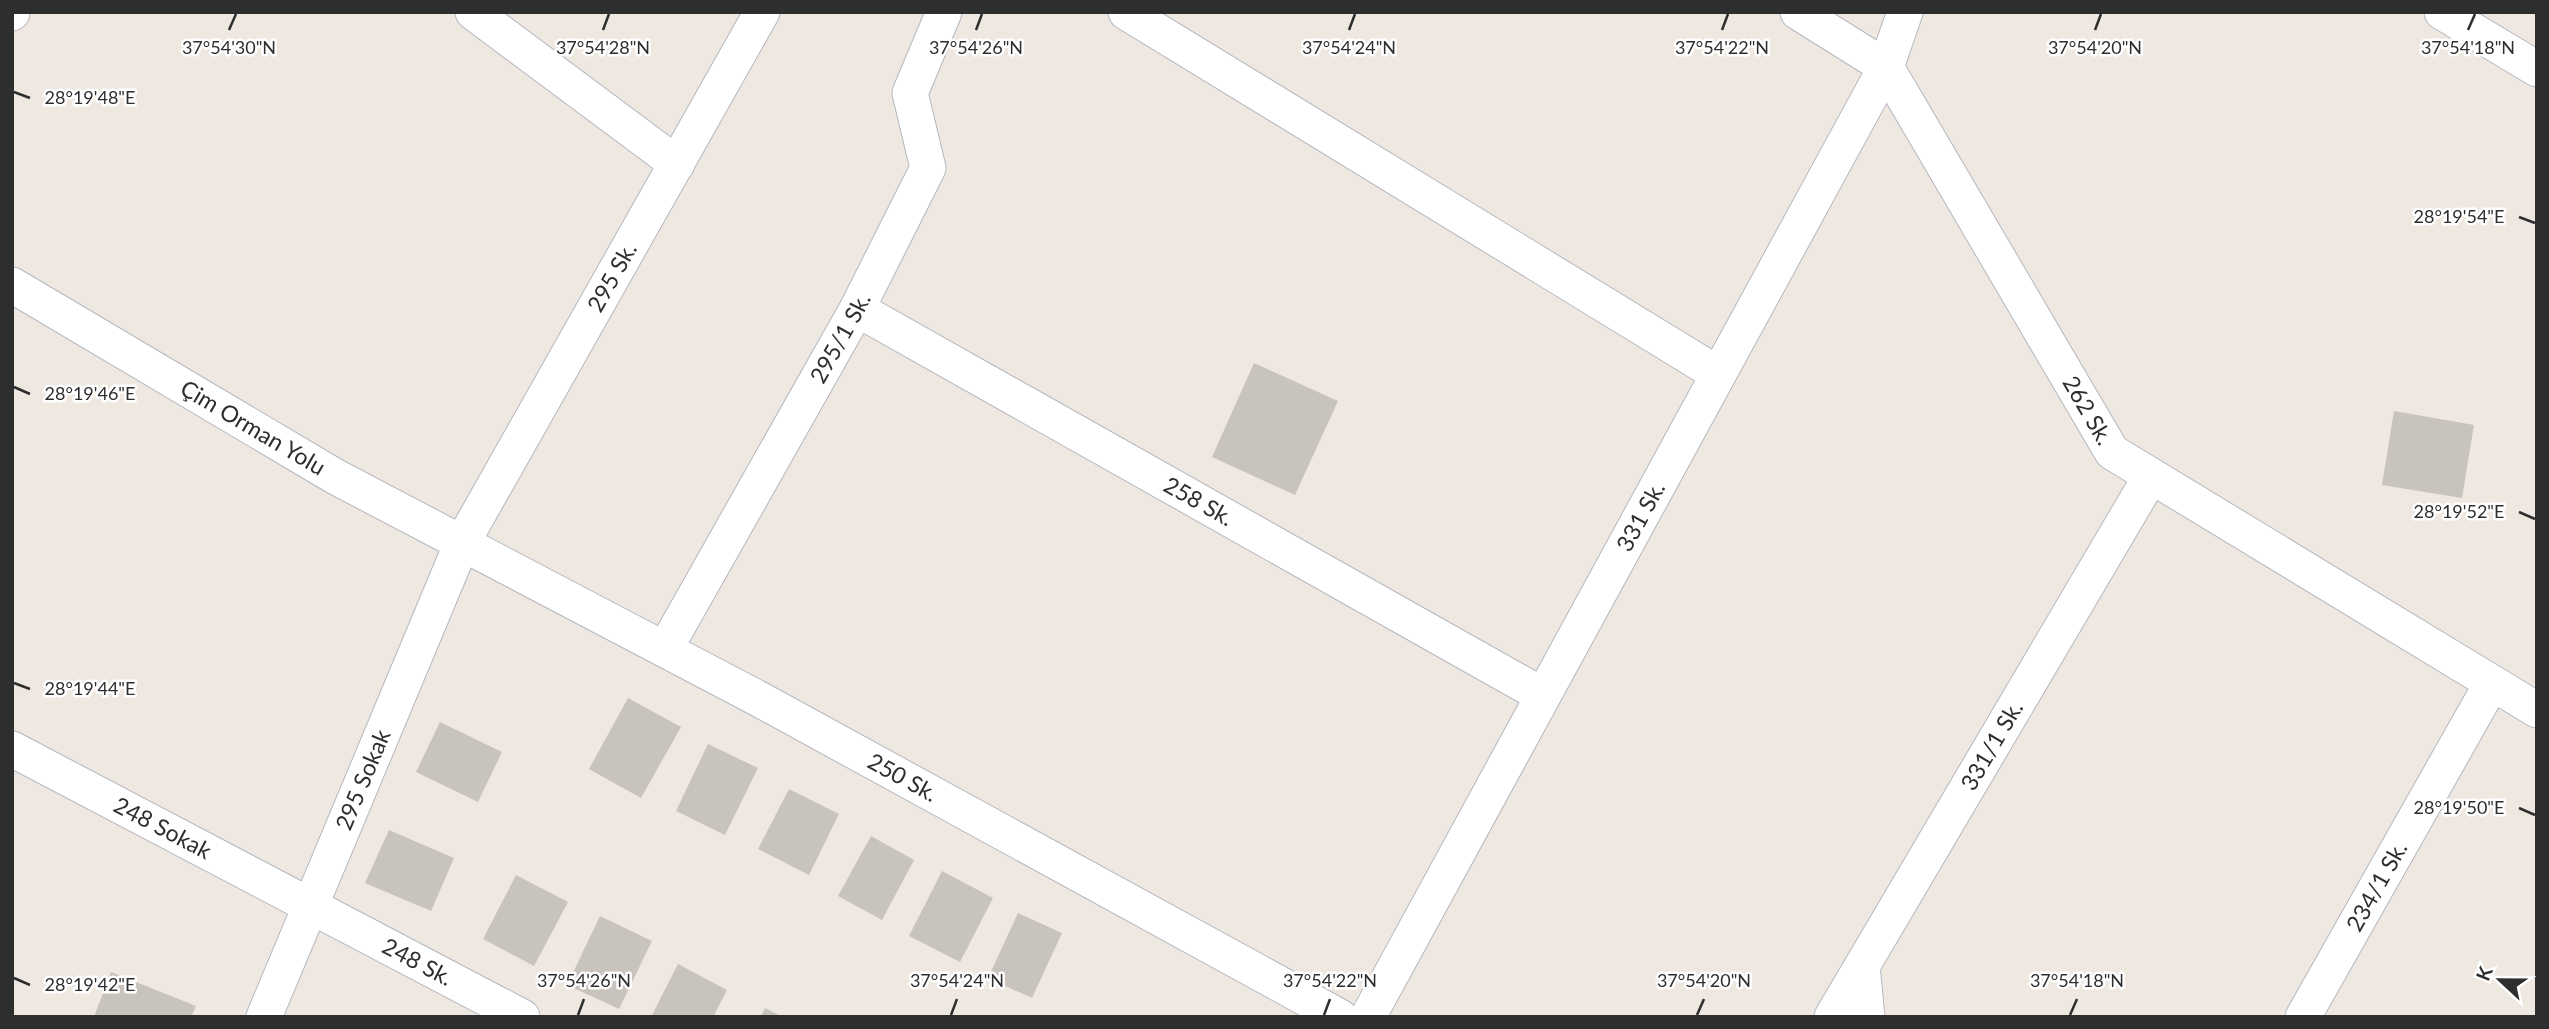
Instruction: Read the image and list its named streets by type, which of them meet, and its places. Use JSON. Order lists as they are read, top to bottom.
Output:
{
  "streets": {
    "street": [
      "295 Sk.",
      "295/1 Sk.",
      "262 Sk.",
      "Çim Orman Yolu",
      "258 Sk.",
      "331 Sk.",
      "331/1 Sk.",
      "250 Sk.",
      "295 Sokak",
      "248 Sokak",
      "234/1 Sk.",
      "248 Sk."
    ]
  },
  "crossings": [
    ["295 Sk.", "Çim Orman Yolu"],
    ["295 Sk.", "250 Sk."],
    ["295 Sk.", "295 Sokak"],
    ["295/1 Sk.", "258 Sk."],
    ["295/1 Sk.", "250 Sk."],
    ["262 Sk.", "331 Sk."],
    ["262 Sk.", "331/1 Sk."],
    ["262 Sk.", "234/1 Sk."],
    ["Çim Orman Yolu", "250 Sk."],
    ["Çim Orman Yolu", "295 Sokak"],
    ["258 Sk.", "331 Sk."],
    ["250 Sk.", "295 Sokak"],
    ["295 Sokak", "248 Sokak"],
    ["295 Sokak", "248 Sk."],
    ["248 Sokak", "248 Sk."]
  ],
  "north": "left",
  "coordinates": [
    "37°54'22\"N",
    "37°54'18\"N",
    "37°54'30\"N",
    "37°54'28\"N",
    "37°54'26\"N",
    "37°54'24\"N",
    "37°54'20\"N",
    "28°19'48\"E",
    "28°19'54\"E",
    "28°19'46\"E",
    "28°19'52\"E",
    "28°19'44\"E",
    "28°19'50\"E",
    "28°19'42\"E"
  ]
}
